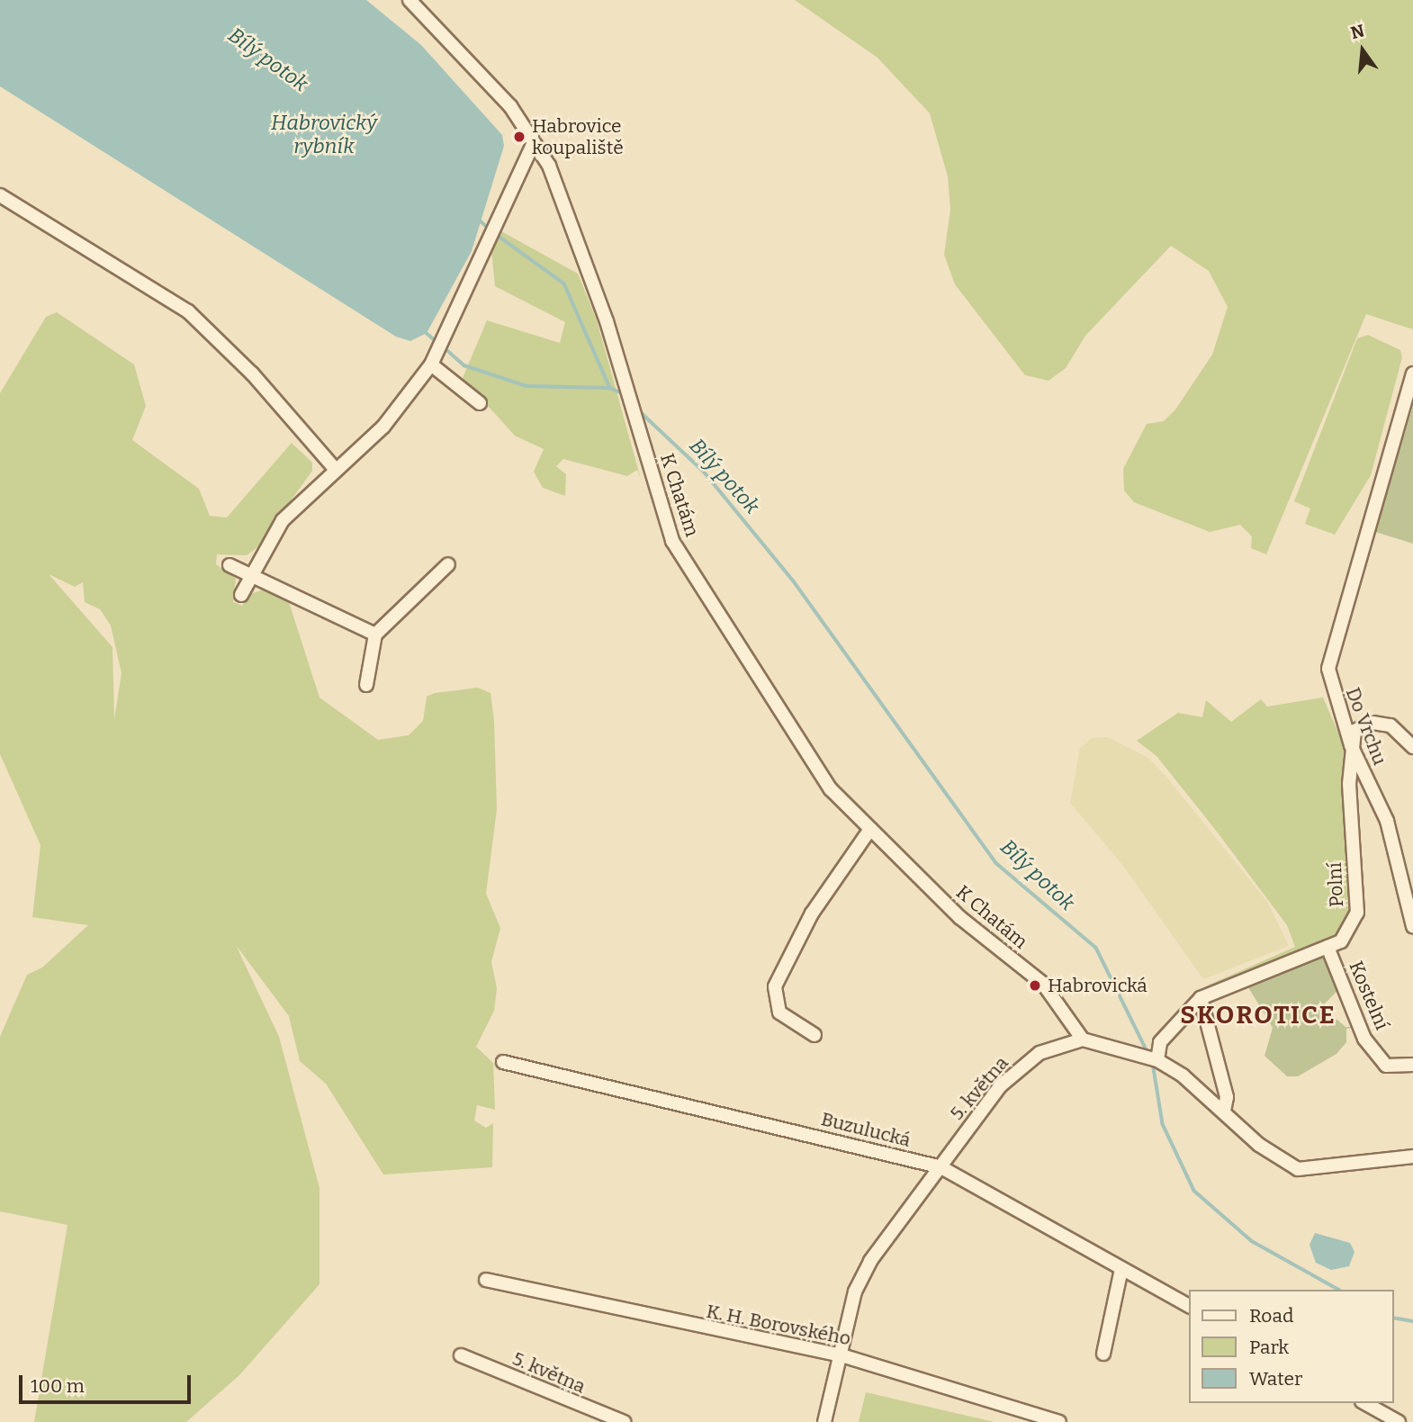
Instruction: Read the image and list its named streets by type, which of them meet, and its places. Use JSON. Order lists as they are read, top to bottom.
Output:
{
  "streets": {
    "street": [
      "K Chatám",
      "Do Vrchu",
      "Polní",
      "Kostelní",
      "5. května",
      "Buzulucká",
      "K. H. Borovského"
    ]
  },
  "crossings": [
    ["K Chatám", "5. května"],
    ["Do Vrchu", "Polní"],
    ["Polní", "Kostelní"],
    ["5. května", "Buzulucká"],
    ["5. května", "K. H. Borovského"]
  ],
  "districts": ["SKOROTICE"],
  "water": ["Bílý potok", "Habrovický rybník"],
  "places": ["Habrovice koupaliště", "Habrovická"],
  "legend": ["Road", "Park", "Water"],
  "scale_bar": "100 m",
  "north": "top"
}
